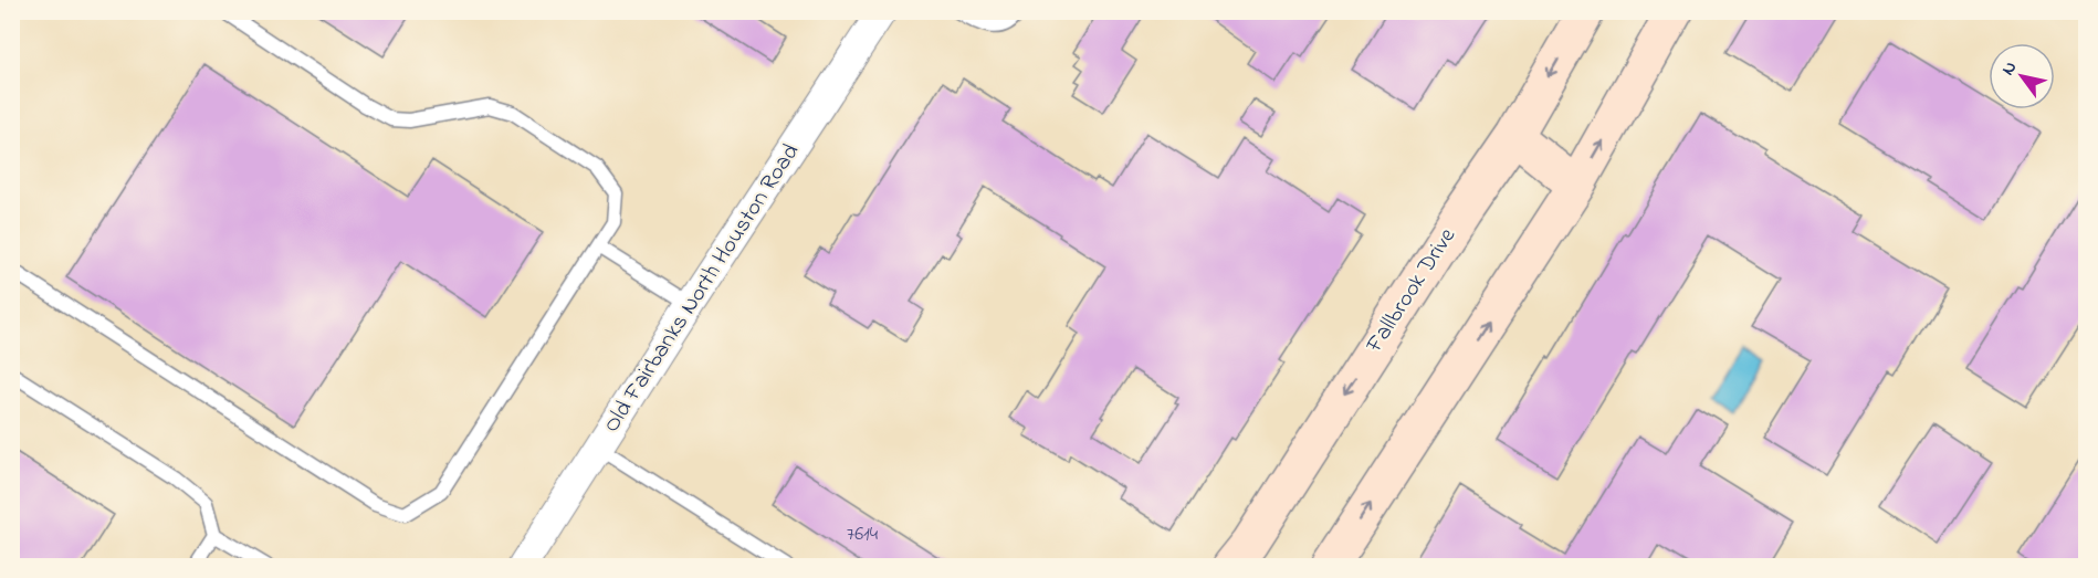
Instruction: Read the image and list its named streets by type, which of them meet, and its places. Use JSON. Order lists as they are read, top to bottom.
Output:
{
  "streets": {
    "main road": ["Fallbrook Drive"],
    "street": ["Old Fairbanks North Houston Road"]
  },
  "house_numbers": ["7614"],
  "north": "top left"
}
